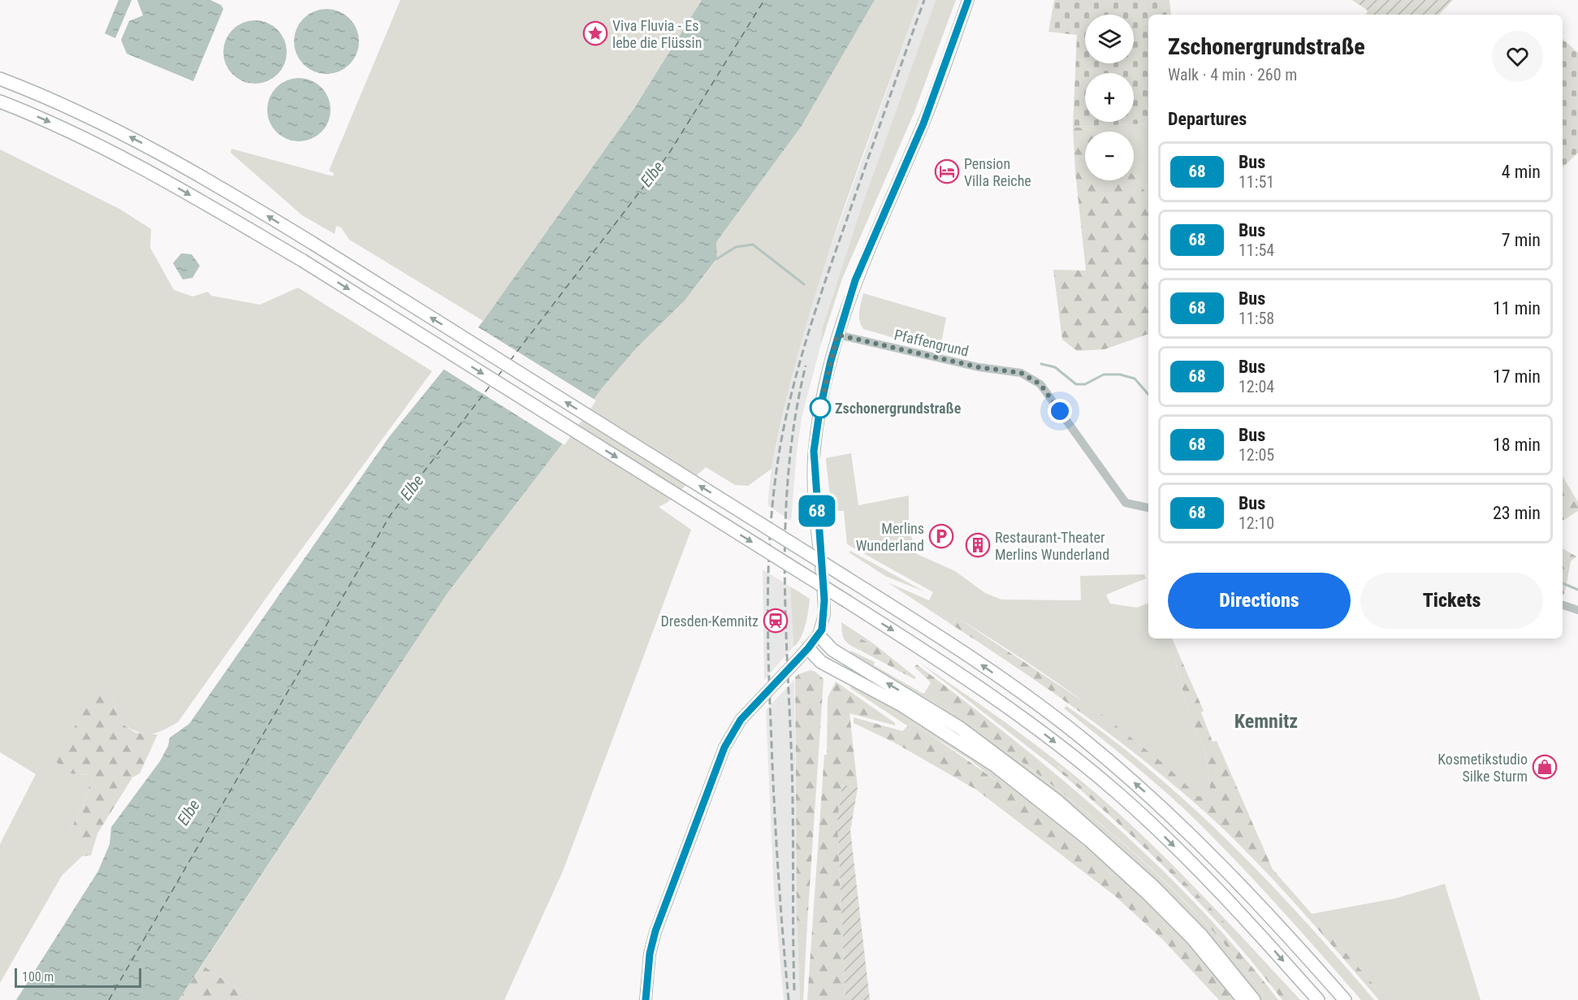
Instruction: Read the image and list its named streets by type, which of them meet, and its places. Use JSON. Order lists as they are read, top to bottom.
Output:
{
  "streets": {
    "street": ["Pfaffengrund"]
  },
  "districts": ["Kemnitz"],
  "water": ["Elbe"],
  "places": {
    "place": ["Viva Fluvia - Es lebe die Flüssin"],
    "hotel": ["Pension Villa Reiche"],
    "other": ["Zschonergrundstraße"],
    "parking": ["Merlins Wunderland"],
    "building": ["Restaurant-Theater Merlins Wunderland"],
    "station": ["Dresden-Kemnitz"],
    "shop": ["Kosmetikstudio Silke Sturm"]
  },
  "lines": ["bus line 68"],
  "scale_bar": "100 m",
  "page": {
    "on_map": "68",
    "map_buttons": ["+", "−"],
    "heading": [
      ["Zschonergrundstraße", "Walk · 4 min · 260 m"],
      "Departures"
    ],
    "list": [
      {
        "mark": "68",
        "name": "Bus",
        "note": "11:51",
        "value": "4 min"
      },
      {
        "mark": "68",
        "name": "Bus",
        "note": "11:54",
        "value": "7 min"
      },
      {
        "mark": "68",
        "name": "Bus",
        "note": "11:58",
        "value": "11 min"
      },
      {
        "mark": "68",
        "name": "Bus",
        "note": "12:04",
        "value": "17 min"
      },
      {
        "mark": "68",
        "name": "Bus",
        "note": "12:05",
        "value": "18 min"
      },
      {
        "mark": "68",
        "name": "Bus",
        "note": "12:10",
        "value": "23 min"
      }
    ],
    "buttons": ["Directions", "Tickets"],
    "scale": "100 m"
  }
}
